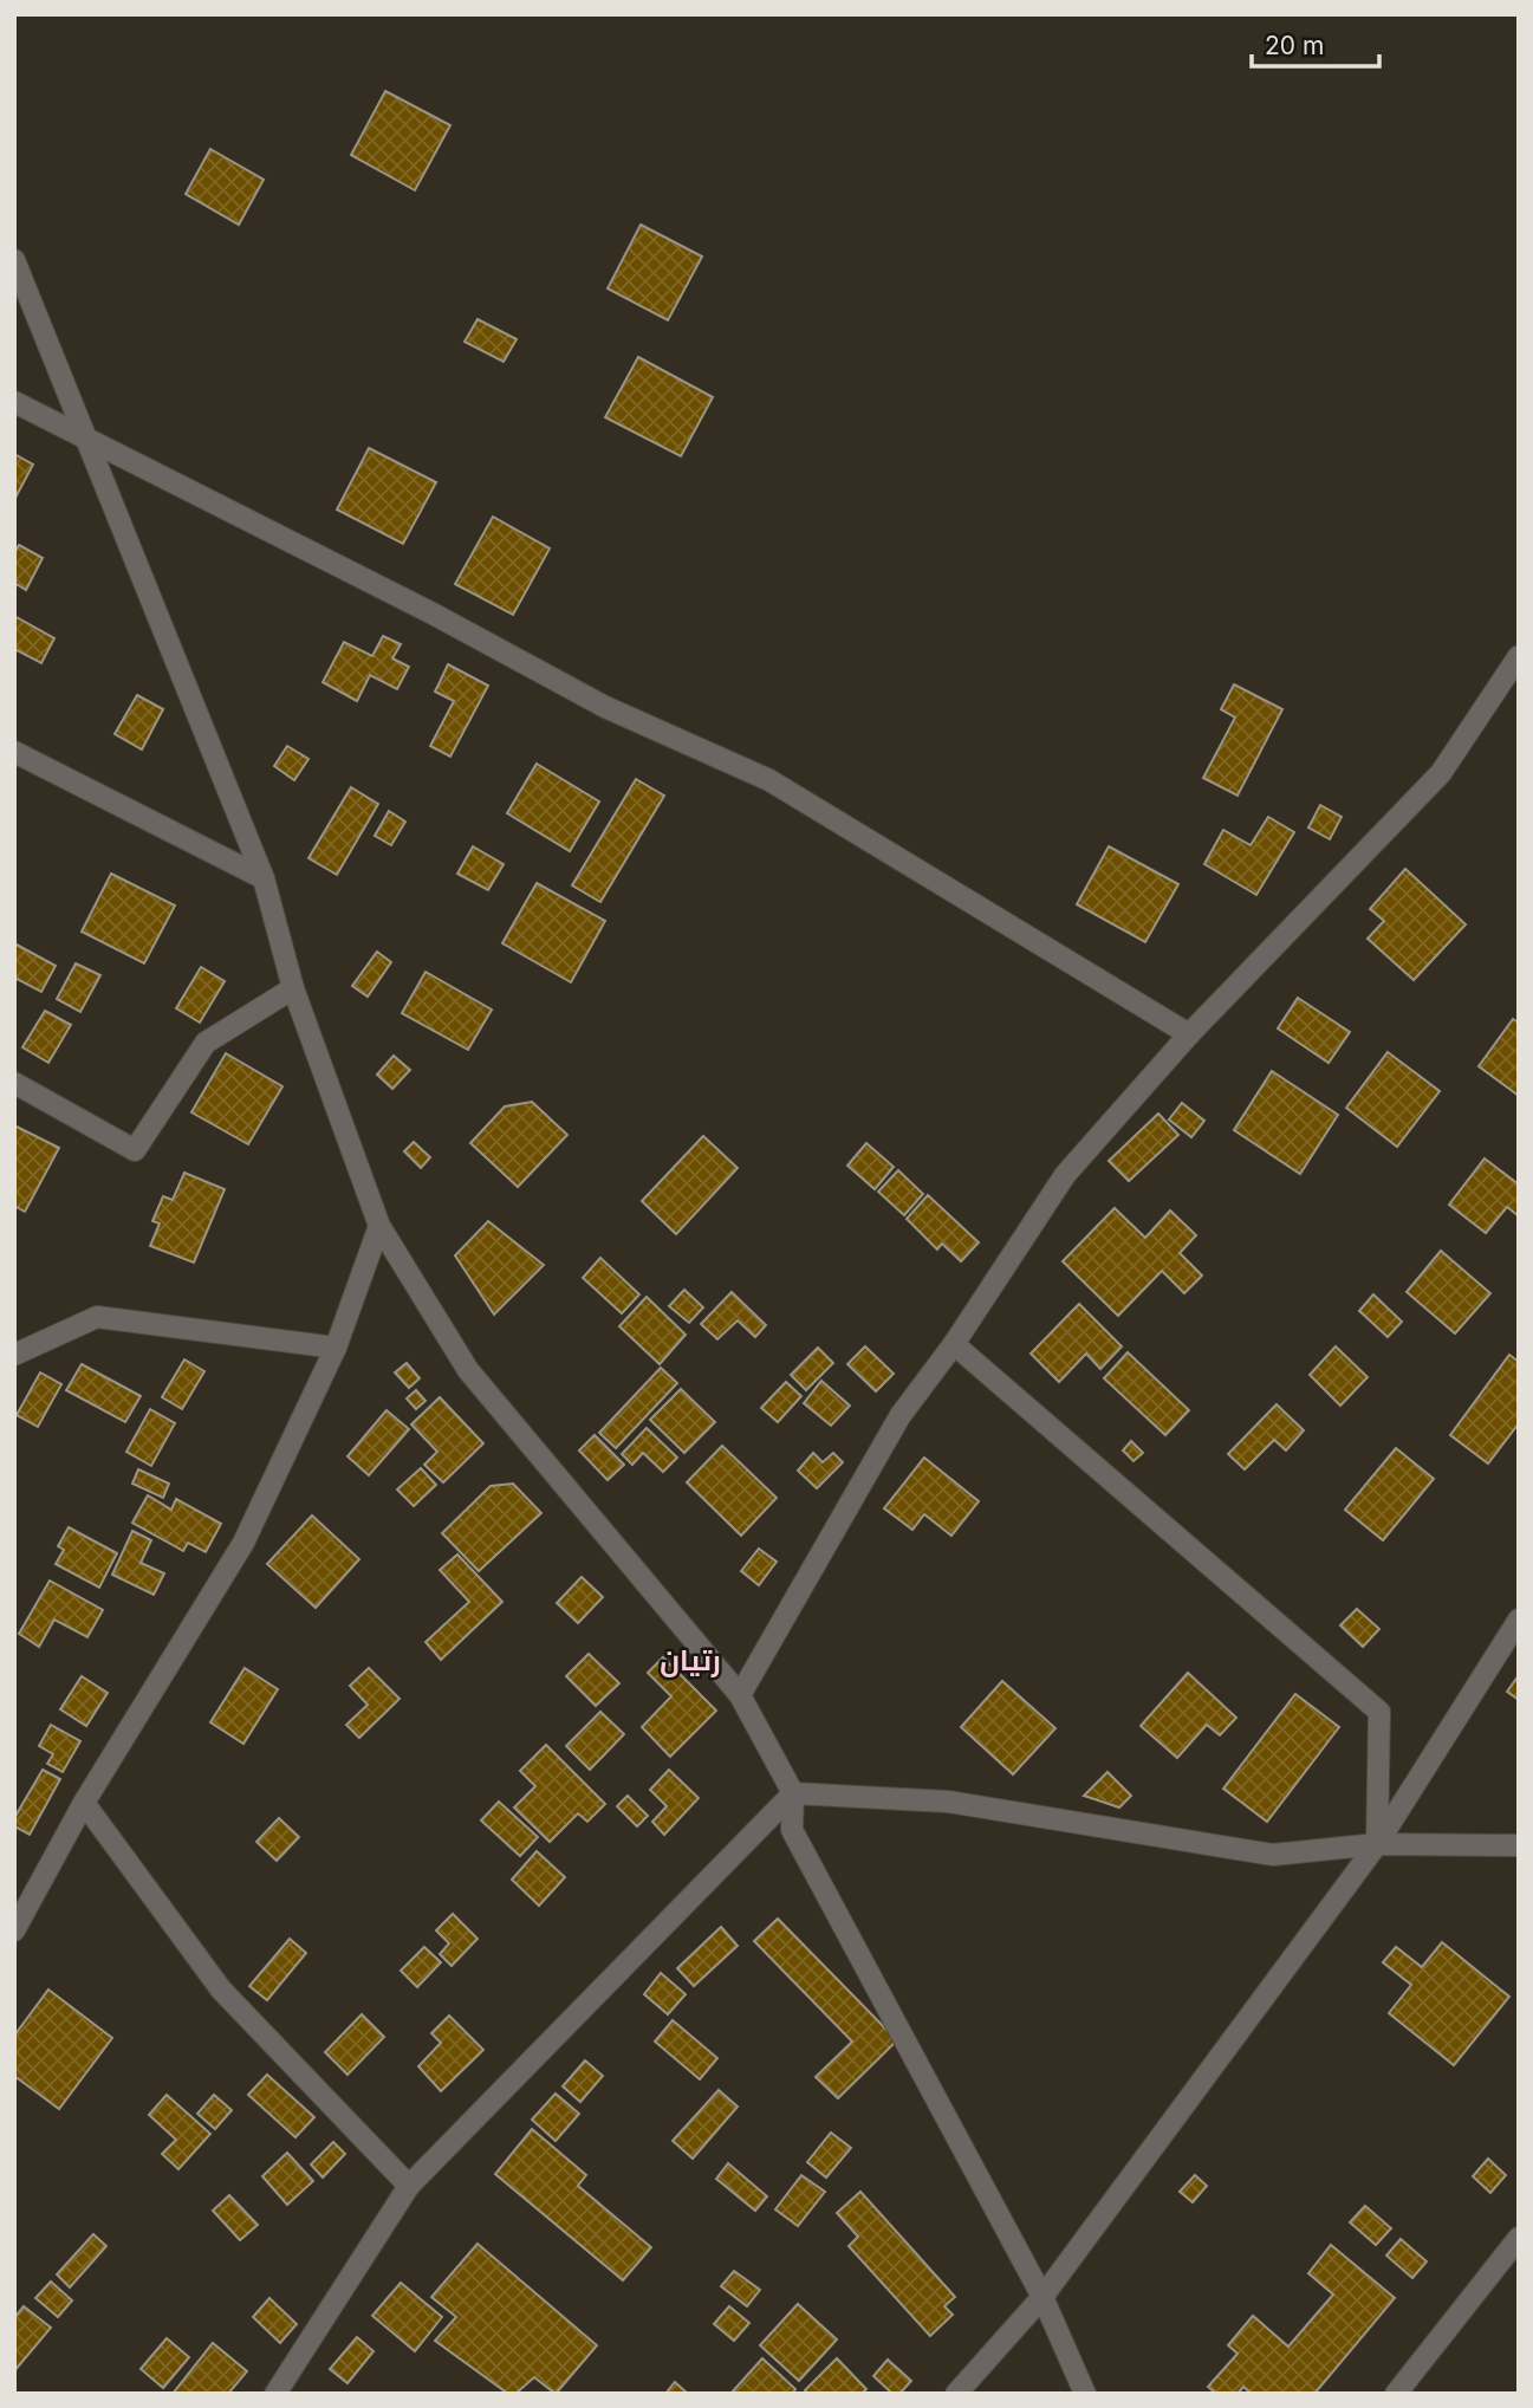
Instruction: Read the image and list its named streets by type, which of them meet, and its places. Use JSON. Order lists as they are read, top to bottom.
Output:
{
  "districts": ["رتيان"],
  "scale_bar": "20 m"
}
